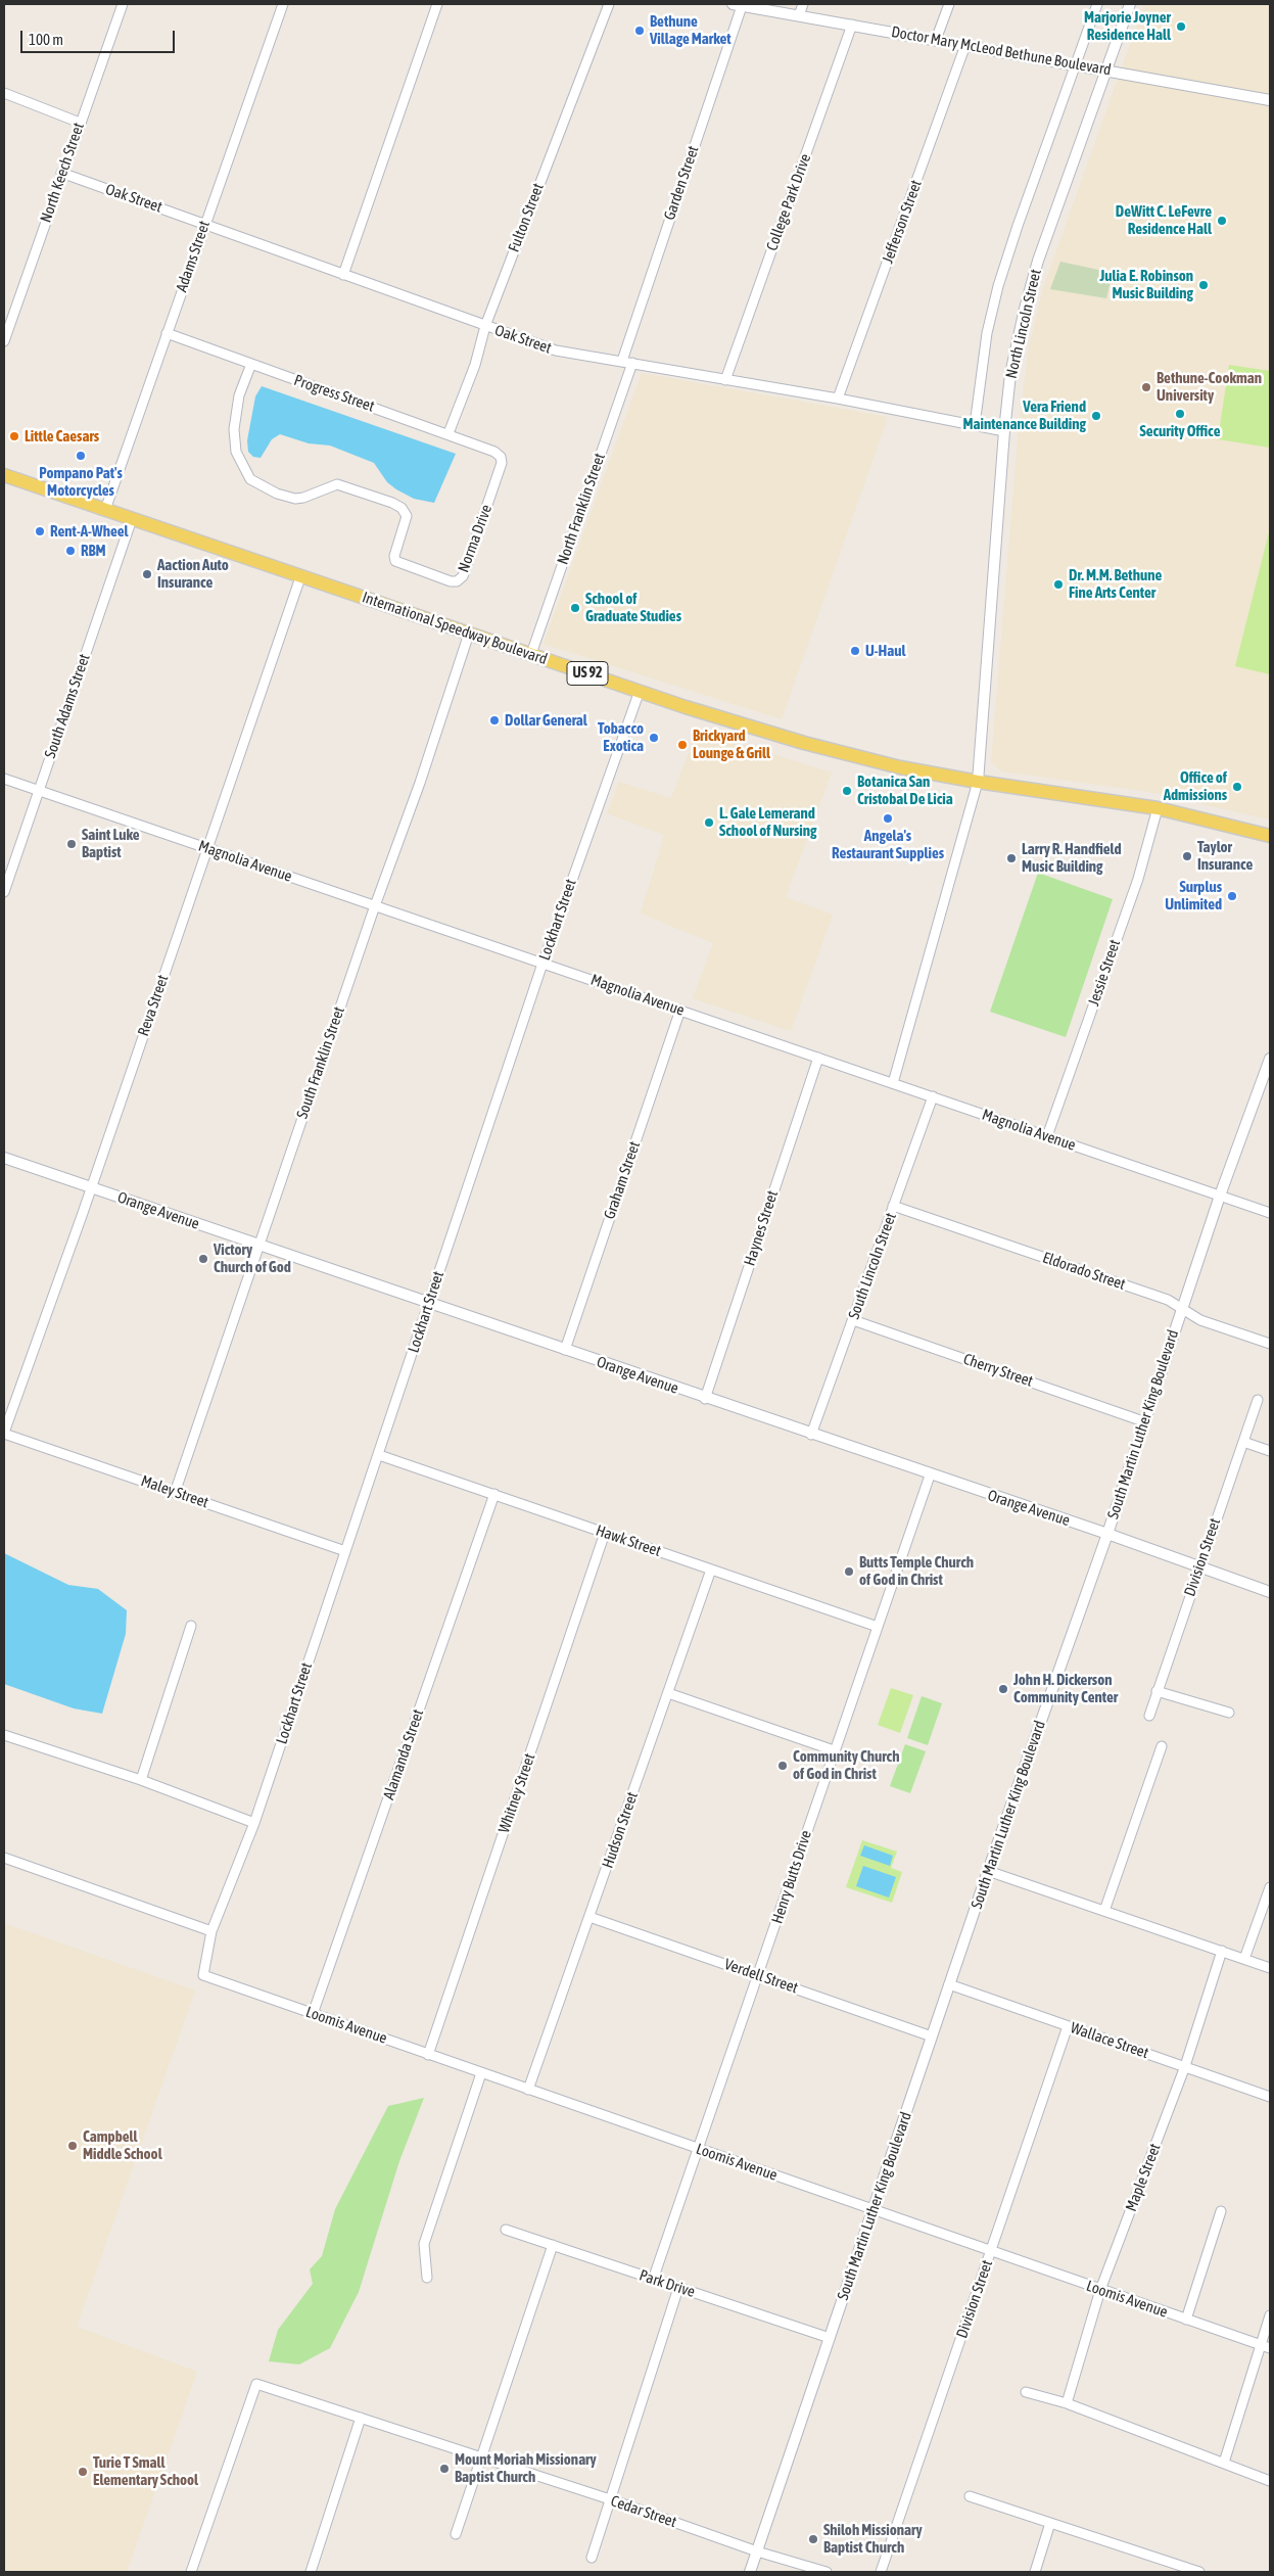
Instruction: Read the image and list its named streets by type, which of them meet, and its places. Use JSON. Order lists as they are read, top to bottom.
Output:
{
  "streets": {
    "main road": ["International Speedway Boulevard", "US 92"],
    "street": [
      "Doctor Mary McLeod Bethune Boulevard",
      "North Keech Street",
      "Garden Street",
      "Oak Street",
      "College Park Drive",
      "Fulton Street",
      "Jefferson Street",
      "Adams Street",
      "North Lincoln Street",
      "Progress Street",
      "North Franklin Street",
      "Norma Drive",
      "South Adams Street",
      "Magnolia Avenue",
      "Lockhart Street",
      "Jessie Street",
      "Reva Street",
      "South Franklin Street",
      "Graham Street",
      "Orange Avenue",
      "Haynes Street",
      "South Lincoln Street",
      "Eldorado Street",
      "Cherry Street",
      "South Martin Luther King Boulevard",
      "Maley Street",
      "Hawk Street",
      "Division Street",
      "Alamanda Street",
      "Whitney Street",
      "Hudson Street",
      "Henry Butts Drive",
      "Verdell Street",
      "Loomis Avenue",
      "Wallace Street",
      "Maple Street",
      "Park Drive",
      "Cedar Street"
    ]
  },
  "crossings": [
    ["Doctor Mary McLeod Bethune Boulevard", "Garden Street"],
    ["Doctor Mary McLeod Bethune Boulevard", "College Park Drive"],
    ["Doctor Mary McLeod Bethune Boulevard", "Jefferson Street"],
    ["Doctor Mary McLeod Bethune Boulevard", "North Lincoln Street"],
    ["North Keech Street", "Oak Street"],
    ["Garden Street", "Oak Street"],
    ["Oak Street", "College Park Drive"],
    ["Oak Street", "Fulton Street"],
    ["Oak Street", "Jefferson Street"],
    ["Oak Street", "Adams Street"],
    ["Oak Street", "North Lincoln Street"],
    ["Oak Street", "North Franklin Street"],
    ["Fulton Street", "Progress Street"],
    ["Adams Street", "Progress Street"],
    ["Adams Street", "International Speedway Boulevard"],
    ["North Lincoln Street", "International Speedway Boulevard"],
    ["Progress Street", "Norma Drive"],
    ["North Franklin Street", "International Speedway Boulevard"],
    ["International Speedway Boulevard", "South Adams Street"],
    ["International Speedway Boulevard", "Lockhart Street"],
    ["International Speedway Boulevard", "Jessie Street"],
    ["International Speedway Boulevard", "Reva Street"],
    ["International Speedway Boulevard", "South Franklin Street"],
    ["South Adams Street", "Magnolia Avenue"],
    ["Magnolia Avenue", "Lockhart Street"],
    ["Magnolia Avenue", "Jessie Street"],
    ["Magnolia Avenue", "Reva Street"],
    ["Magnolia Avenue", "South Franklin Street"],
    ["Magnolia Avenue", "Graham Street"],
    ["Magnolia Avenue", "Haynes Street"],
    ["Magnolia Avenue", "South Lincoln Street"],
    ["Magnolia Avenue", "South Martin Luther King Boulevard"],
    ["Lockhart Street", "Orange Avenue"],
    ["Lockhart Street", "Maley Street"],
    ["Lockhart Street", "Hawk Street"],
    ["Lockhart Street", "Loomis Avenue"],
    ["Reva Street", "Orange Avenue"],
    ["Reva Street", "Maley Street"],
    ["South Franklin Street", "Orange Avenue"],
    ["South Franklin Street", "Maley Street"],
    ["Graham Street", "Orange Avenue"],
    ["Orange Avenue", "Haynes Street"],
    ["Orange Avenue", "South Lincoln Street"],
    ["Orange Avenue", "South Martin Luther King Boulevard"],
    ["Orange Avenue", "Division Street"],
    ["Orange Avenue", "Henry Butts Drive"],
    ["South Lincoln Street", "Eldorado Street"],
    ["South Lincoln Street", "Cherry Street"],
    ["Eldorado Street", "South Martin Luther King Boulevard"],
    ["Cherry Street", "South Martin Luther King Boulevard"],
    ["South Martin Luther King Boulevard", "Verdell Street"],
    ["South Martin Luther King Boulevard", "Loomis Avenue"],
    ["South Martin Luther King Boulevard", "Wallace Street"],
    ["South Martin Luther King Boulevard", "Park Drive"],
    ["South Martin Luther King Boulevard", "Cedar Street"],
    ["Hawk Street", "Alamanda Street"],
    ["Hawk Street", "Whitney Street"],
    ["Hawk Street", "Hudson Street"],
    ["Hawk Street", "Henry Butts Drive"],
    ["Division Street", "Loomis Avenue"],
    ["Division Street", "Wallace Street"],
    ["Alamanda Street", "Loomis Avenue"],
    ["Whitney Street", "Loomis Avenue"],
    ["Hudson Street", "Verdell Street"],
    ["Hudson Street", "Loomis Avenue"],
    ["Henry Butts Drive", "Verdell Street"],
    ["Henry Butts Drive", "Loomis Avenue"],
    ["Henry Butts Drive", "Park Drive"],
    ["Loomis Avenue", "Maple Street"],
    ["Wallace Street", "Maple Street"]
  ],
  "places": [
    "Marjorie Joyner Residence Hall",
    "Bethune Village Market",
    "DeWitt C. LeFevre Residence Hall",
    "Julia E. Robinson Music Building",
    "Bethune-Cookman University",
    "Security Office",
    "Vera Friend Maintenance Building",
    "Little Caesars",
    "Pompano Pat's Motorcycles",
    "Rent-A-Wheel",
    "RBM",
    "Aaction Auto Insurance",
    "Dr. M.M. Bethune Fine Arts Center",
    "School of Graduate Studies",
    "U-Haul",
    "Dollar General",
    "Tobacco Exotica",
    "Brickyard Lounge & Grill",
    "Office of Admissions",
    "Botanica San Cristobal De Licia",
    "Angela's Restaurant Supplies",
    "L. Gale Lemerand School of Nursing",
    "Saint Luke Baptist",
    "Taylor Insurance",
    "Larry R. Handfield Music Building",
    "Surplus Unlimited",
    "Victory Church of God",
    "Butts Temple Church of God in Christ",
    "John H. Dickerson Community Center",
    "Community Church of God in Christ",
    "Campbell Middle School",
    "Mount Moriah Missionary Baptist Church",
    "Turie T Small Elementary School",
    "Shiloh Missionary Baptist Church"
  ],
  "scale_bar": "100 m"
}
